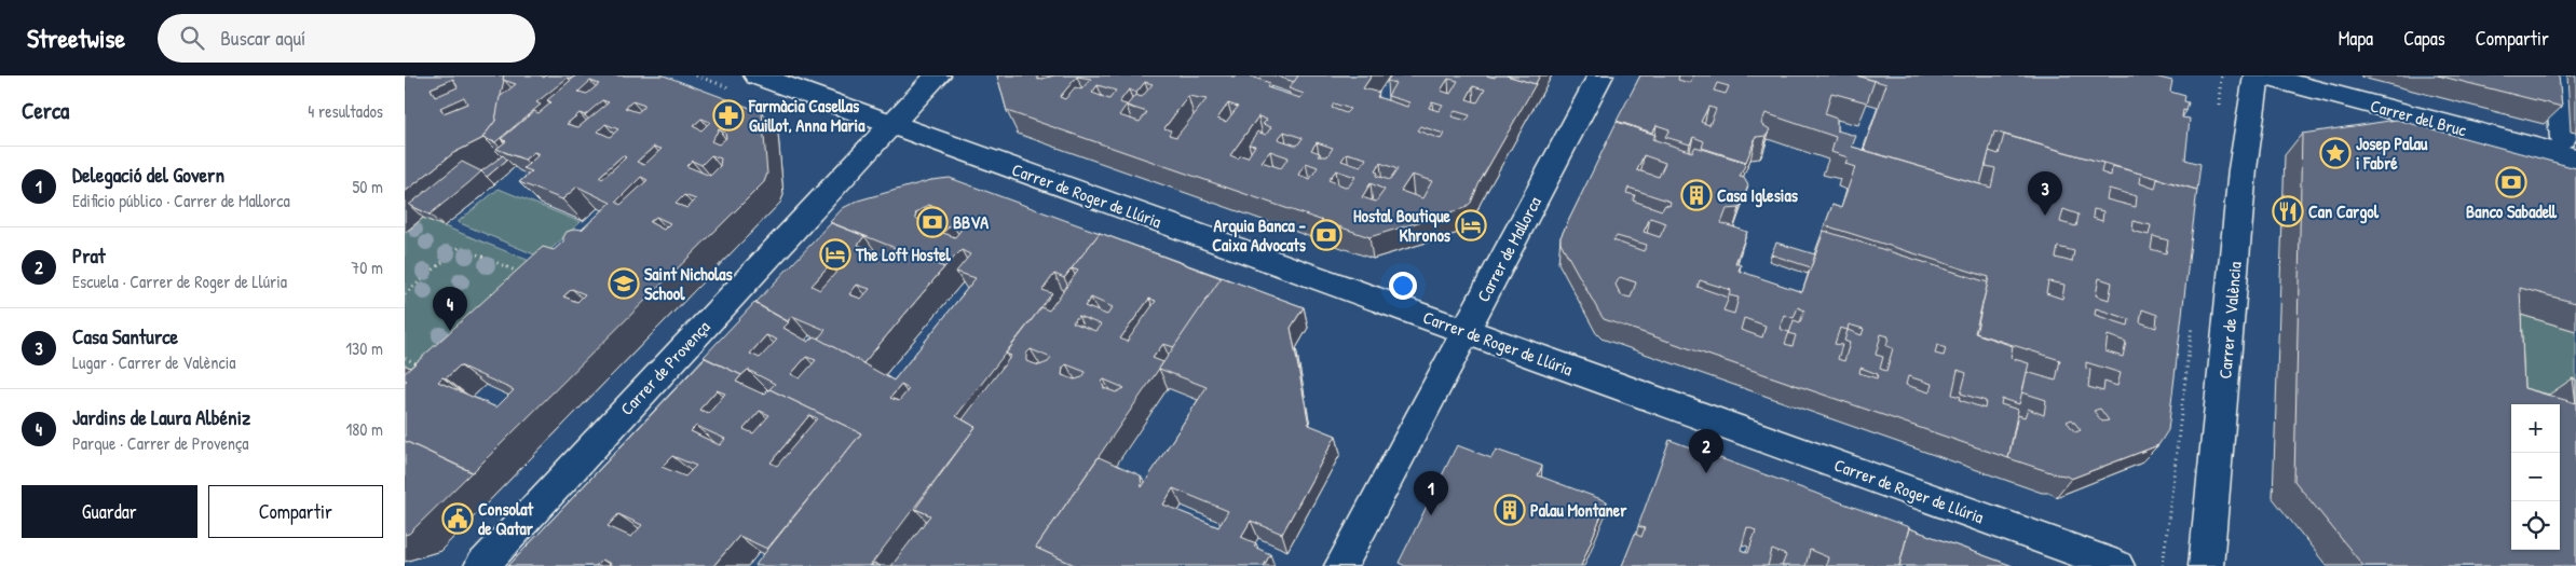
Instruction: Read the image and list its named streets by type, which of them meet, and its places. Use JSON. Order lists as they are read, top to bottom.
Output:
{
  "streets": {
    "main road": [
      "Carrer del Bruc",
      "Carrer de Roger de Llúria",
      "Carrer de Mallorca",
      "Carrer de València",
      "Carrer de Provença"
    ]
  },
  "crossings": [
    ["Carrer de Roger de Llúria", "Carrer de Mallorca"],
    ["Carrer de Roger de Llúria", "Carrer de Provença"]
  ],
  "places": {
    "pharmacy": ["Farmàcia Casellas Guillot, Anna Maria"],
    "place": ["Josep Palau i Fabré"],
    "bank": ["Banco Sabadell", "BBVA", "Arquia Banca - Caixa Advocats"],
    "building": ["Casa Iglesias", "Palau Montaner"],
    "restaurant": ["Can Cargol"],
    "hotel": ["Hostal Boutique Khronos", "The Loft Hostel"],
    "school or university": ["Saint Nicholas School"],
    "public building": ["Consolat de Qatar"]
  },
  "page": {
    "header": "Streetwise",
    "search": "Buscar aquí",
    "nav": ["Mapa", "Capas", "Compartir"],
    "heading": ["Cerca", "4 resultados"],
    "list": [
      {
        "mark": "1",
        "name": "Delegació del Govern",
        "note": "Edificio público · Carrer de Mallorca",
        "value": "50 m"
      },
      {
        "mark": "2",
        "name": "Prat",
        "note": "Escuela · Carrer de Roger de Llúria",
        "value": "70 m"
      },
      {
        "mark": "3",
        "name": "Casa Santurce",
        "note": "Lugar · Carrer de València",
        "value": "130 m"
      },
      {
        "mark": "4",
        "name": "Jardins de Laura Albéniz",
        "note": "Parque · Carrer de Provença",
        "value": "180 m"
      }
    ],
    "pins": [
      "3",
      "4",
      "2",
      "1"
    ],
    "map_buttons": ["+", "−"],
    "buttons": ["Guardar", "Compartir"]
  }
}
